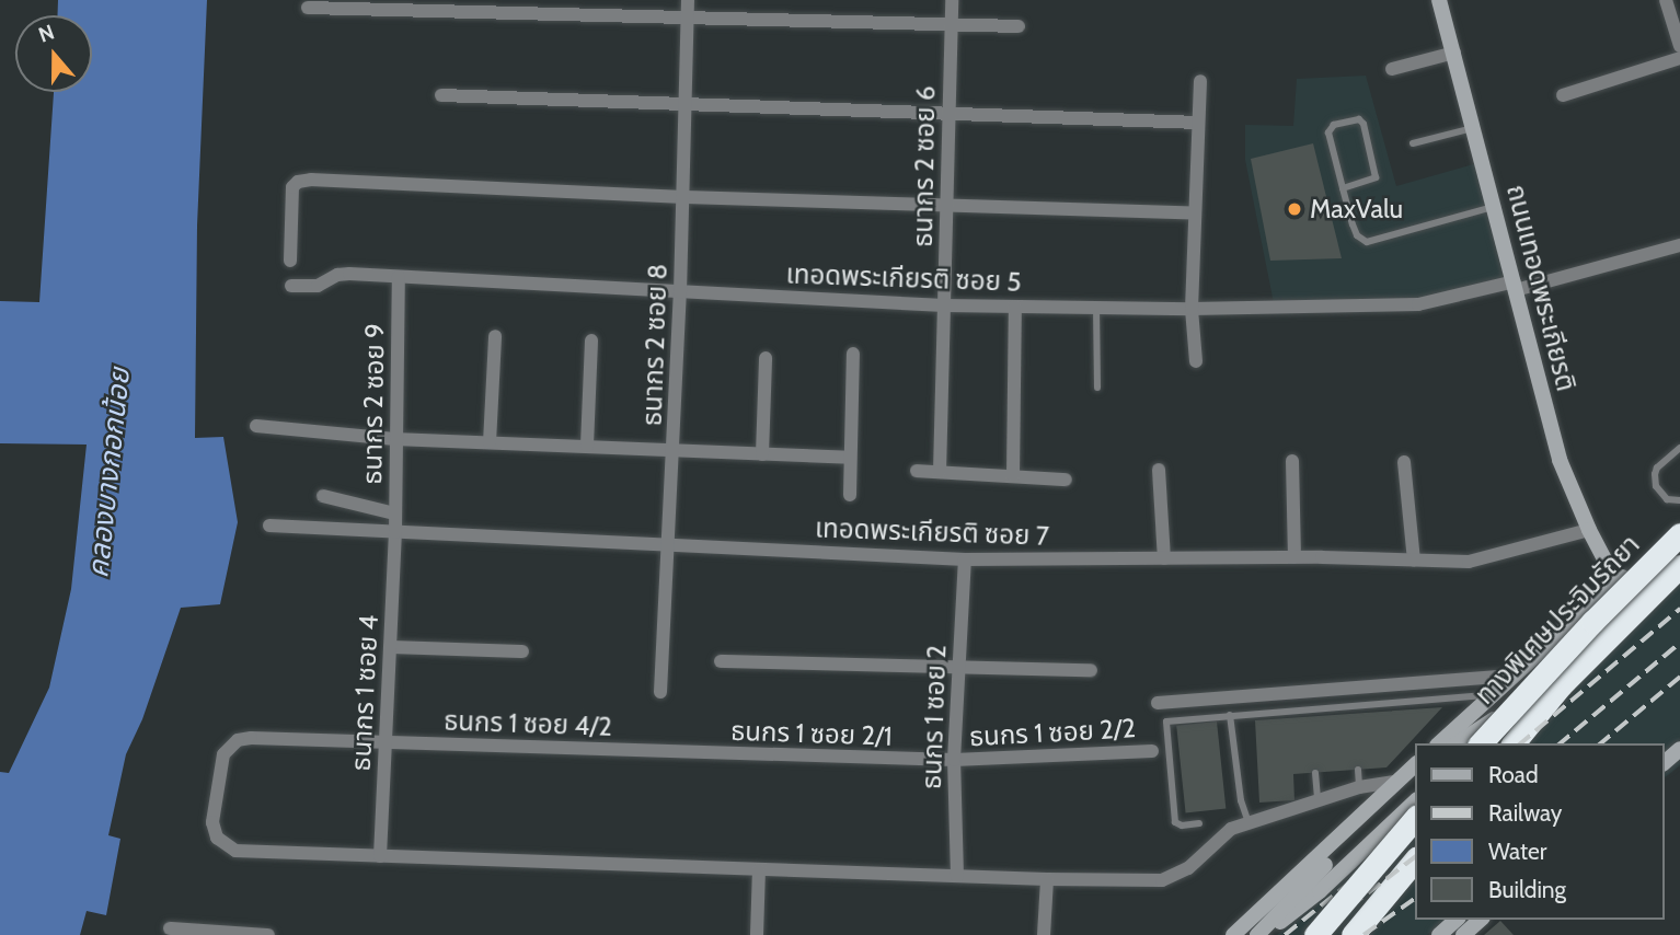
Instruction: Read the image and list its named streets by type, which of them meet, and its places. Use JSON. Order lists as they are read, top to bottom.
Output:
{
  "streets": {
    "highway": ["ทางพิเศษประจิมรัถยา"],
    "main road": ["ถนนเทอดพระเกียรติ"],
    "street": [
      "ธนากร 2 ซอย 6",
      "เทอดพระเกียรติ ซอย 5",
      "ธนากร 2 ซอย 8",
      "ธนากร 2 ซอย 9",
      "เทอดพระเกียรติ ซอย 7",
      "ธนากร 1 ซอย 4",
      "ธนกร 1 ซอย 2",
      "ธนกร 1 ซอย 4/2",
      "ธนกร 1 ซอย 2/2",
      "ธนกร 1 ซอย 2/1"
    ]
  },
  "crossings": [
    ["ธนากร 2 ซอย 6", "เทอดพระเกียรติ ซอย 5"],
    ["เทอดพระเกียรติ ซอย 5", "ถนนเทอดพระเกียรติ"],
    ["เทอดพระเกียรติ ซอย 5", "ธนากร 2 ซอย 8"],
    ["เทอดพระเกียรติ ซอย 5", "ธนากร 2 ซอย 9"],
    ["ถนนเทอดพระเกียรติ", "เทอดพระเกียรติ ซอย 7"],
    ["ธนากร 2 ซอย 8", "เทอดพระเกียรติ ซอย 7"],
    ["ธนากร 2 ซอย 9", "เทอดพระเกียรติ ซอย 7"],
    ["ธนากร 2 ซอย 9", "ธนากร 1 ซอย 4"],
    ["เทอดพระเกียรติ ซอย 7", "ธนากร 1 ซอย 4"],
    ["เทอดพระเกียรติ ซอย 7", "ธนกร 1 ซอย 2"],
    ["ธนากร 1 ซอย 4", "ธนกร 1 ซอย 4/2"],
    ["ธนกร 1 ซอย 2", "ธนกร 1 ซอย 2/2"],
    ["ธนกร 1 ซอย 2", "ธนกร 1 ซอย 2/1"],
    ["ธนกร 1 ซอย 4/2", "ธนกร 1 ซอย 2/1"],
    ["ธนกร 1 ซอย 2/2", "ธนกร 1 ซอย 2/1"]
  ],
  "water": ["คลองบางกอกน้อย"],
  "places": ["MaxValu"],
  "legend": [
    "Road",
    "Railway",
    "Water",
    "Building"
  ],
  "north": "top"
}
